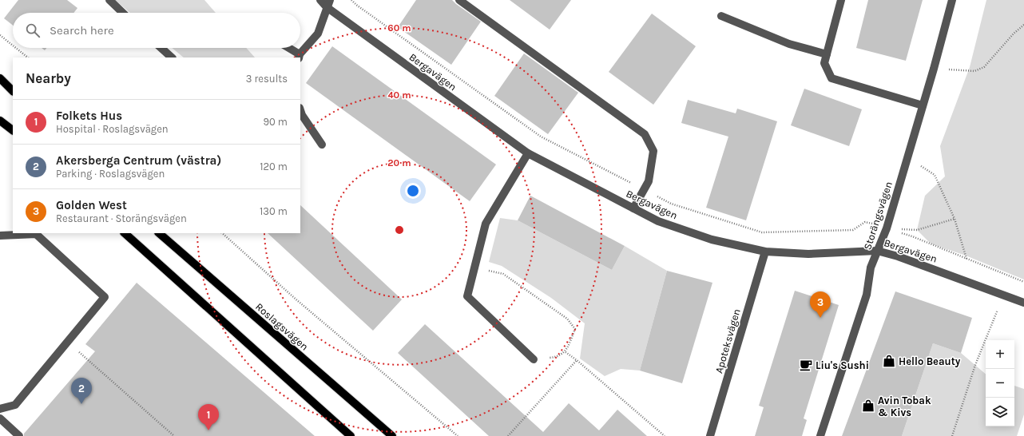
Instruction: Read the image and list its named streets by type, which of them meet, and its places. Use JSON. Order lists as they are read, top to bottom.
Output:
{
  "streets": {
    "main road": ["Roslagsvägen"],
    "street": ["Bergavägen", "Storängsvägen", "Apoteksvägen"]
  },
  "crossings": [
    ["Bergavägen", "Storängsvägen"],
    ["Bergavägen", "Apoteksvägen"]
  ],
  "places": {
    "shop": ["Hello Beauty", "Avin Tobak & Kivs"],
    "cafe": ["Liu's Sushi"]
  },
  "page": {
    "search": "Search here",
    "heading": ["Nearby", "3 results"],
    "list": [
      {
        "mark": "1",
        "name": "Folkets Hus",
        "note": "Hospital · Roslagsvägen",
        "value": "90 m"
      },
      {
        "mark": "2",
        "name": "Akersberga Centrum (västra)",
        "note": "Parking · Roslagsvägen",
        "value": "120 m"
      },
      {
        "mark": "3",
        "name": "Golden West",
        "note": "Restaurant · Storängsvägen",
        "value": "130 m"
      }
    ],
    "pins": ["3", "2", "1"],
    "map_buttons": ["+", "−"]
  },
  "rings": ["60 m", "40 m", "20 m"]
}
